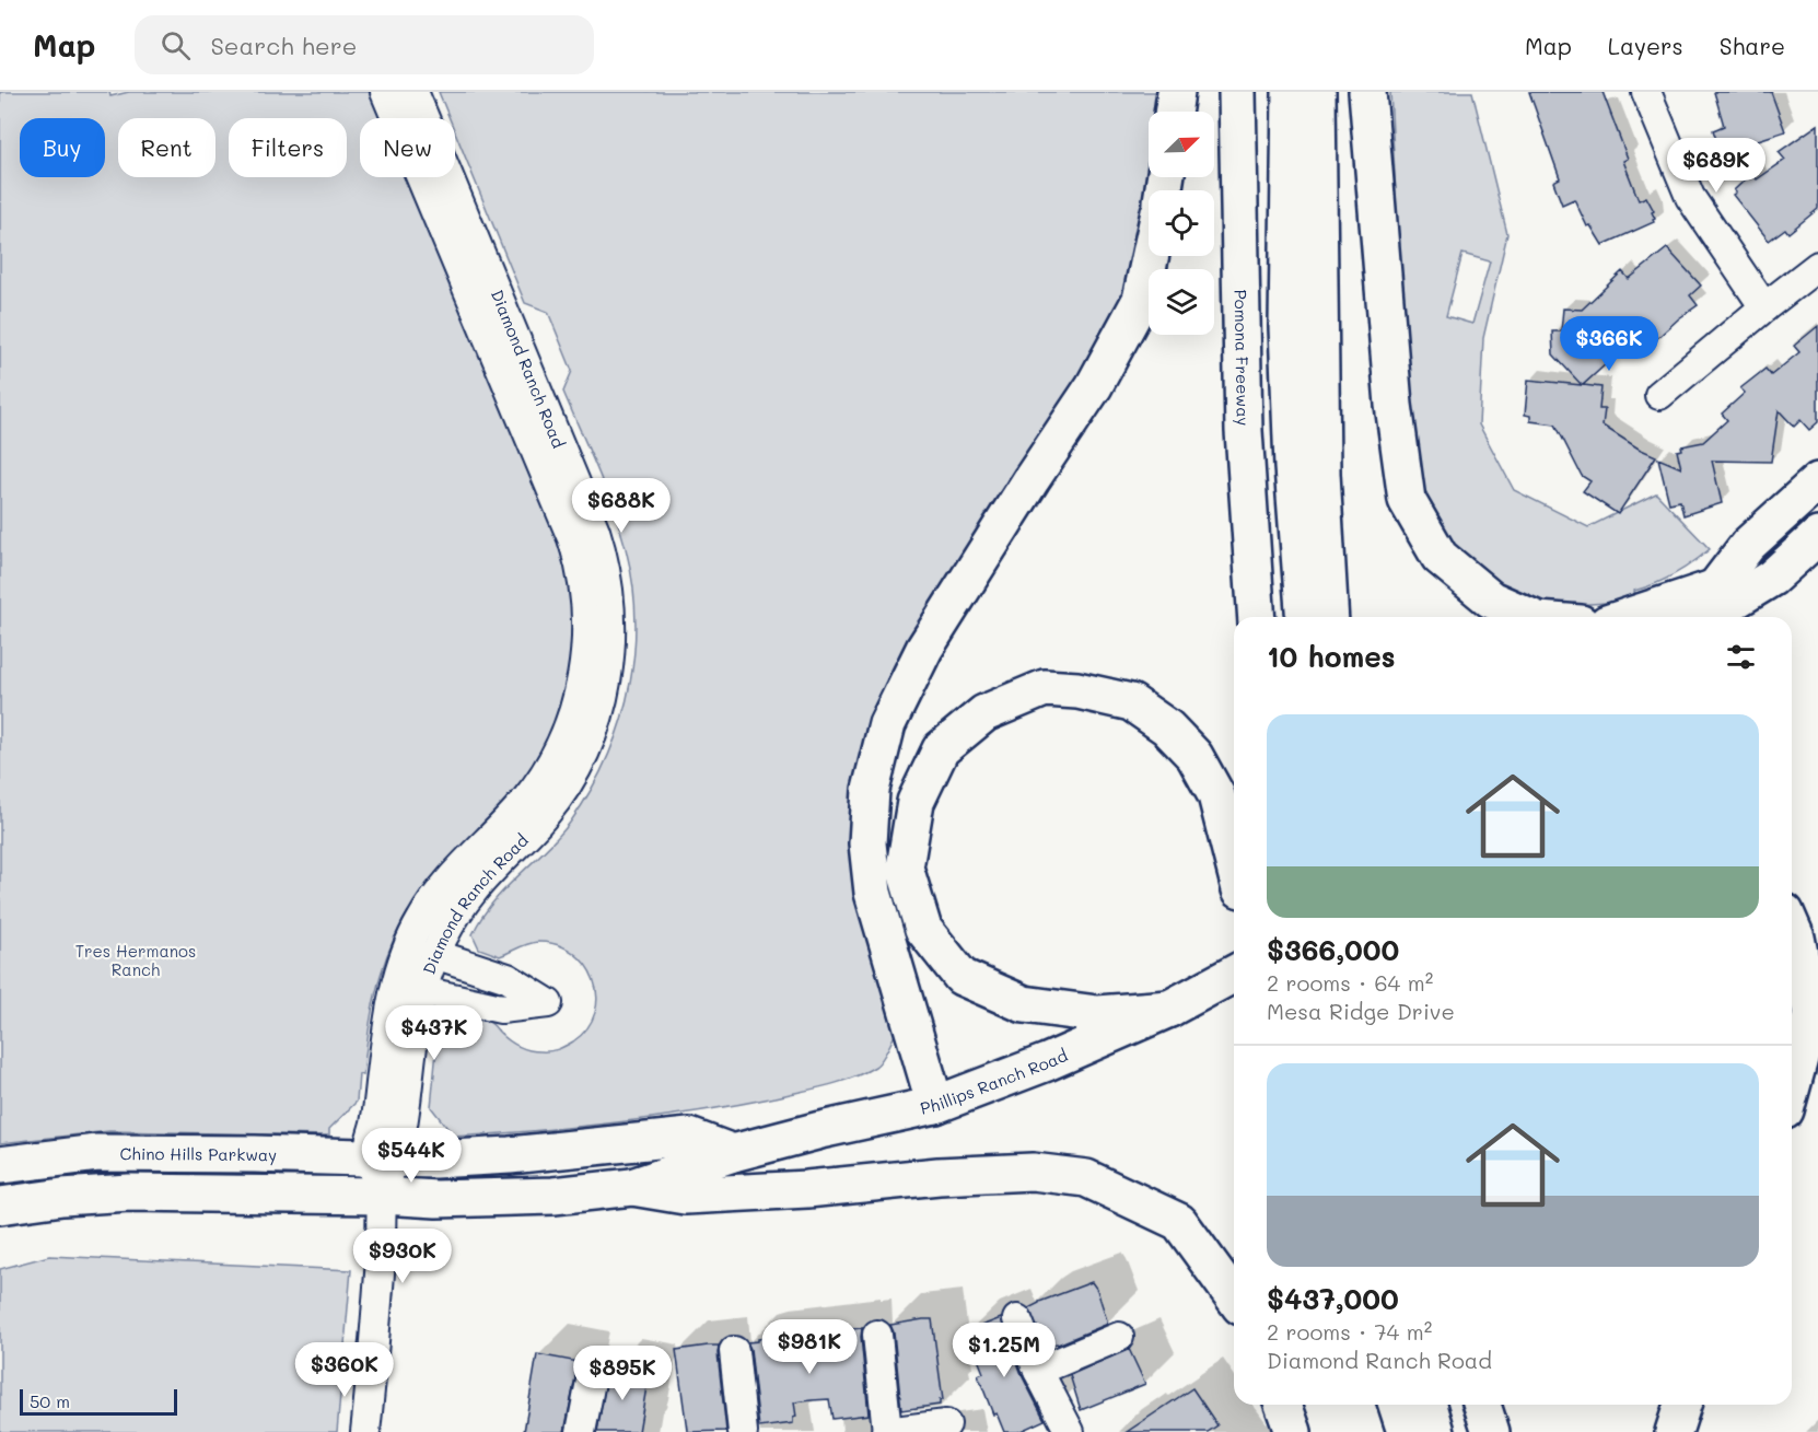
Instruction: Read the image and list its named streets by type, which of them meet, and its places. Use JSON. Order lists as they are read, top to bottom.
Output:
{
  "streets": {
    "main road": ["Pomona Freeway", "Phillips Ranch Road", "Chino Hills Parkway"],
    "street": ["Diamond Ranch Road"]
  },
  "crossings": [
    ["Diamond Ranch Road", "Phillips Ranch Road"],
    ["Diamond Ranch Road", "Chino Hills Parkway"]
  ],
  "parks": ["Tres Hermanos Ranch"],
  "scale_bar": "50 m",
  "north": "top right",
  "page": {
    "header": "Map",
    "search": "Search here",
    "nav": ["Map", "Layers", "Share"],
    "chip": [
      "Buy",
      "Rent",
      "Filters",
      "New"
    ],
    "price": [
      "$689K",
      "$366K",
      "$688K",
      "$437K",
      "$544K",
      "$930K",
      "$981K",
      "$1.25M",
      "$360K",
      "$895K"
    ],
    "heading": "10 homes",
    "list": [
      {
        "name": "$366,000",
        "note": "2 rooms · 64 m² · Mesa Ridge Drive"
      },
      {
        "name": "$437,000",
        "note": "2 rooms · 74 m² · Diamond Ranch Road"
      }
    ],
    "scale": "50 m"
  }
}
